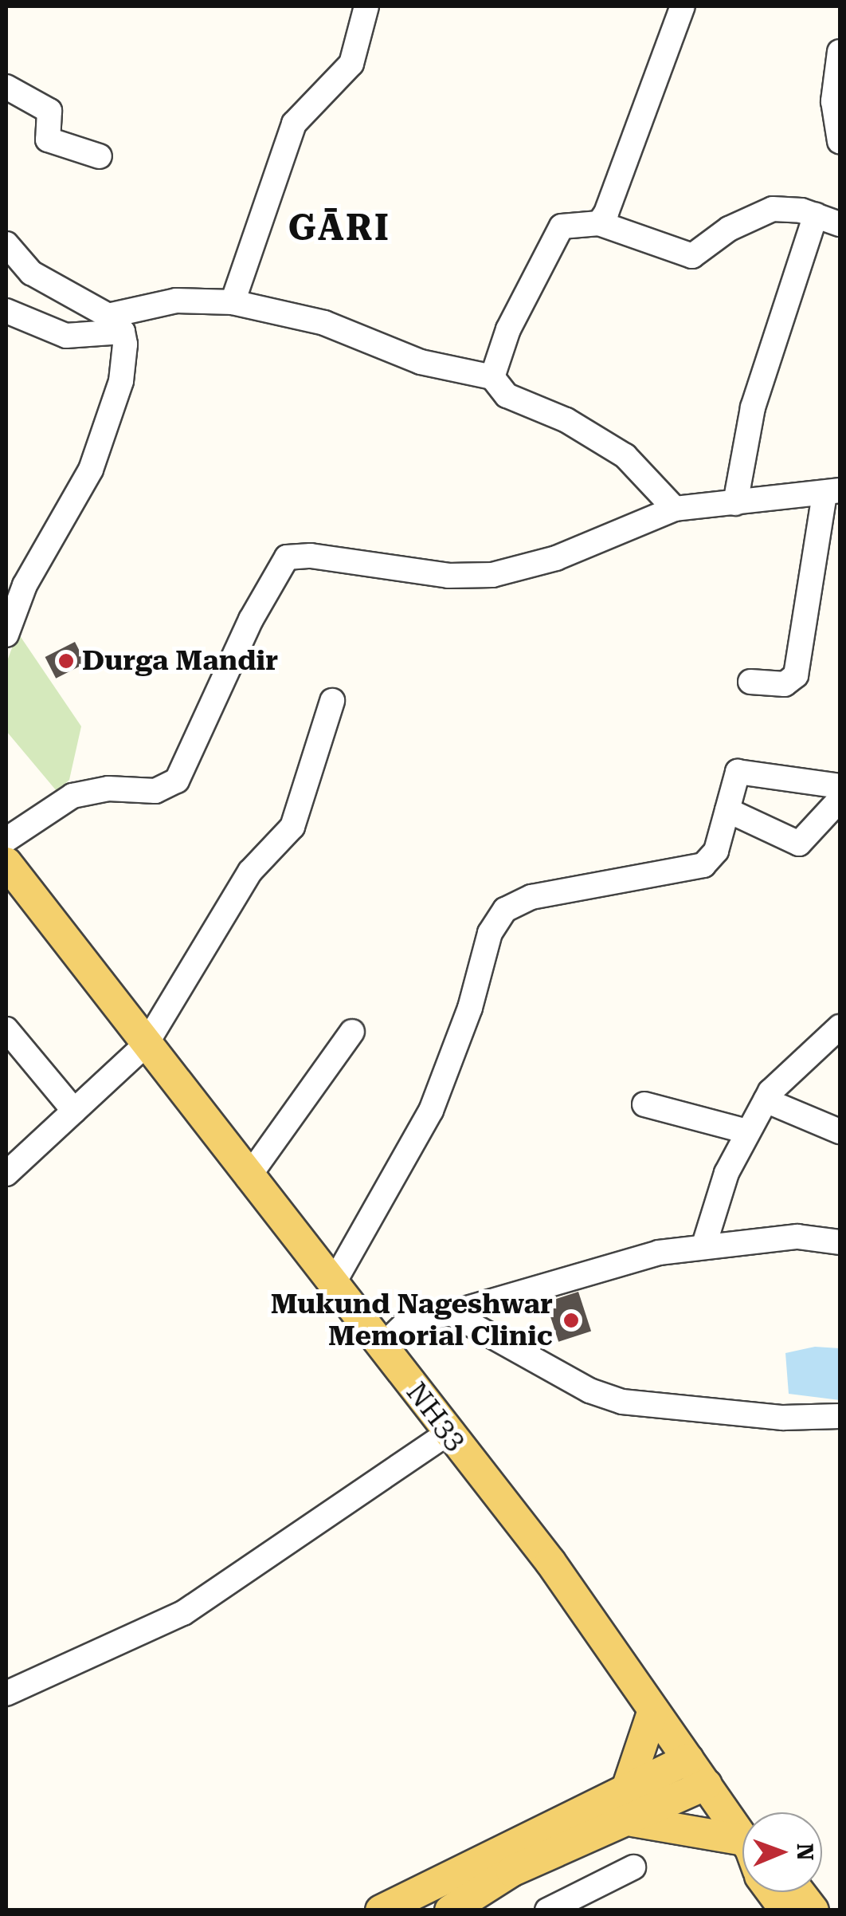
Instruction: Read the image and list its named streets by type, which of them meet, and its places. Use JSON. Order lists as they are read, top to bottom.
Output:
{
  "streets": {
    "main road": ["NH33"]
  },
  "districts": ["GĀRI"],
  "places": ["Durga Mandir", "Mukund Nageshwar Memorial Clinic"],
  "north": "right"
}
